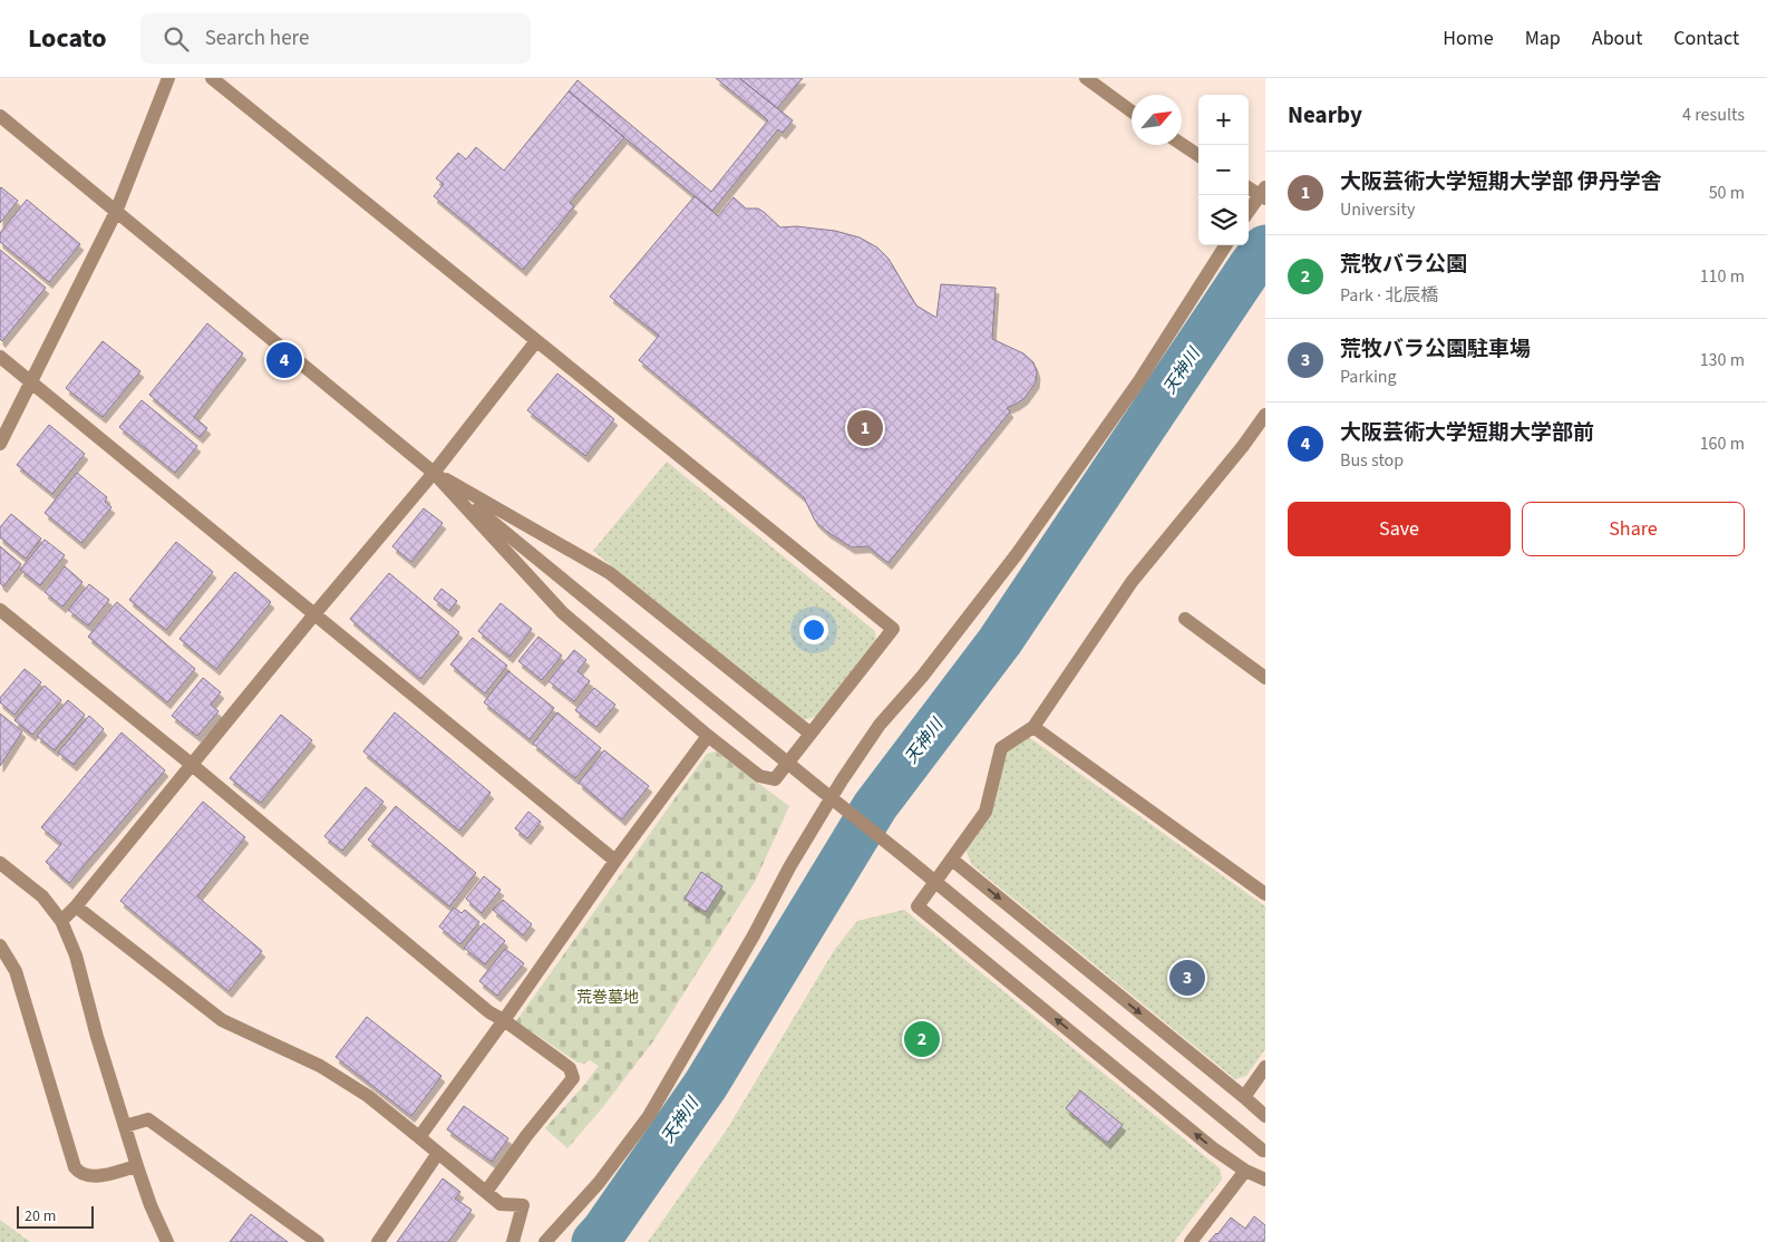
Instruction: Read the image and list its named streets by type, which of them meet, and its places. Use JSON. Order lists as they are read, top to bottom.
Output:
{
  "water": ["天神川"],
  "parks": ["荒巻墓地"],
  "scale_bar": "20 m",
  "north": "top right",
  "page": {
    "header": "Locato",
    "search": "Search here",
    "nav": [
      "Home",
      "Map",
      "About",
      "Contact"
    ],
    "heading": ["Nearby", "4 results"],
    "map_buttons": ["+", "−"],
    "list": [
      {
        "mark": "1",
        "name": "大阪芸術大学短期大学部 伊丹学舎",
        "note": "University",
        "value": "50 m"
      },
      {
        "mark": "2",
        "name": "荒牧バラ公園",
        "note": "Park · 北辰橋",
        "value": "110 m"
      },
      {
        "mark": "3",
        "name": "荒牧バラ公園駐車場",
        "note": "Parking",
        "value": "130 m"
      },
      {
        "mark": "4",
        "name": "大阪芸術大学短期大学部前",
        "note": "Bus stop",
        "value": "160 m"
      }
    ],
    "pins": [
      "4",
      "1",
      "3",
      "2"
    ],
    "buttons": ["Save", "Share"],
    "scale": "20 m"
  }
}
